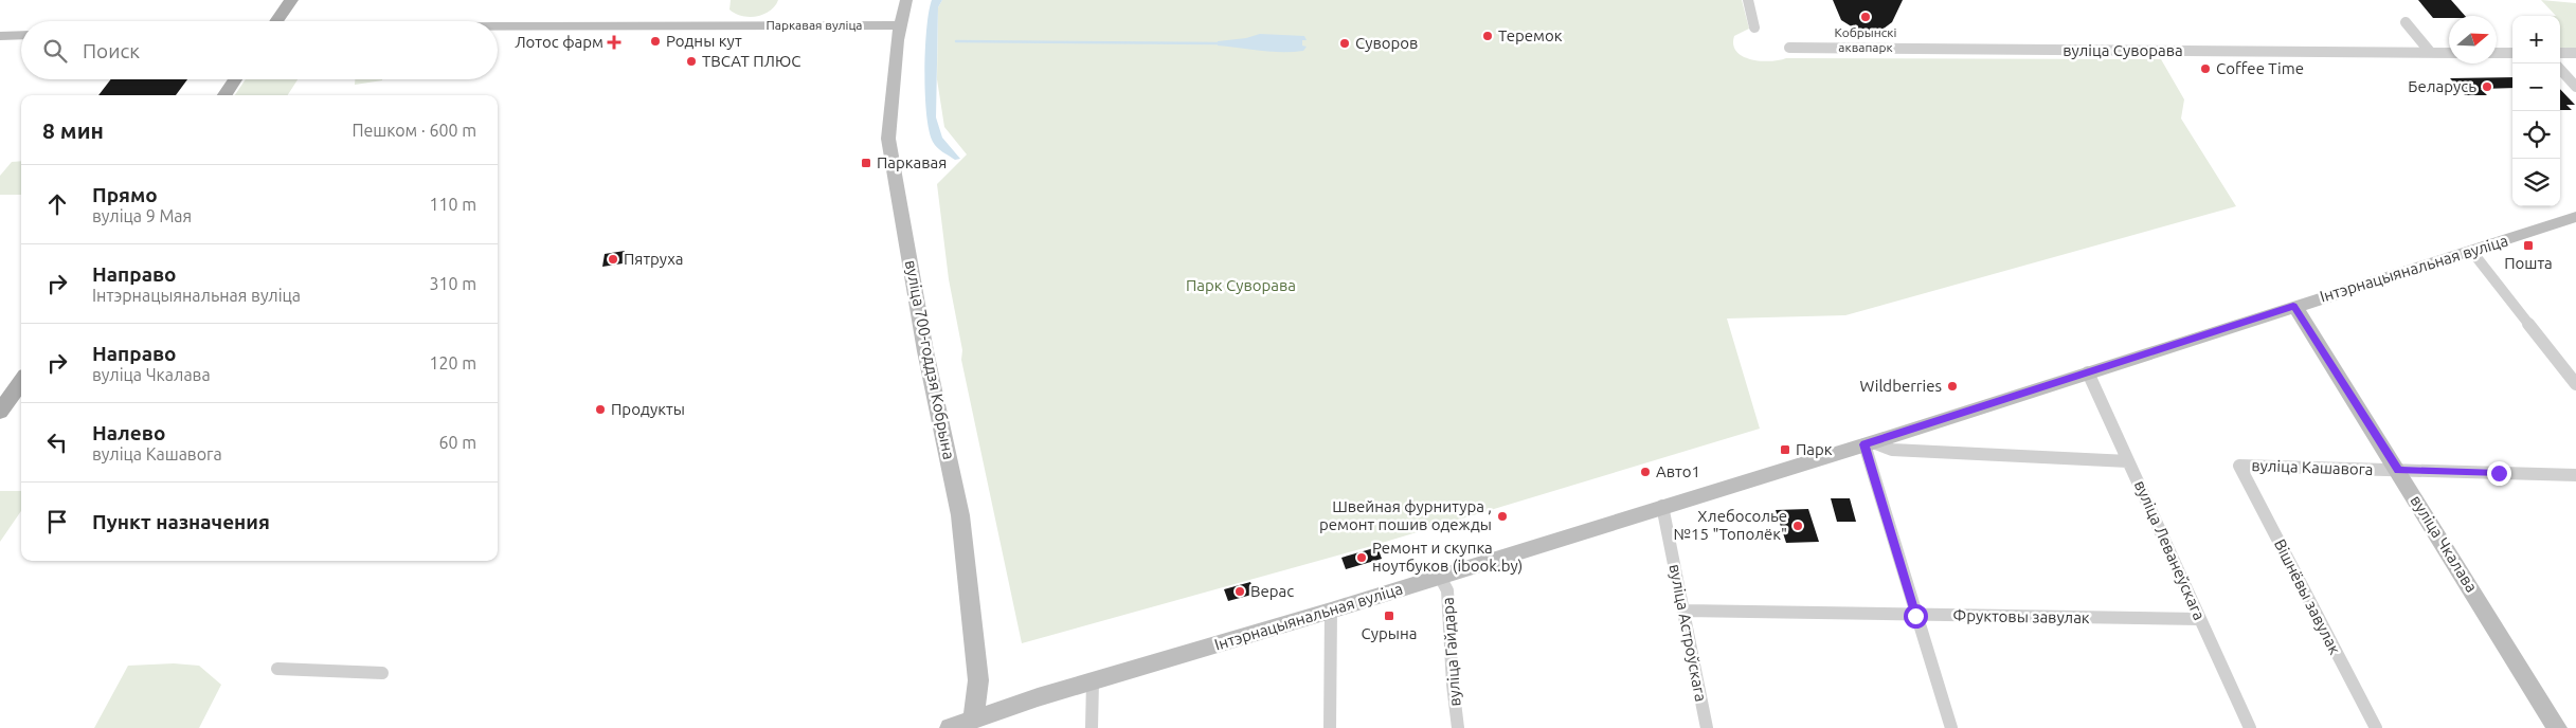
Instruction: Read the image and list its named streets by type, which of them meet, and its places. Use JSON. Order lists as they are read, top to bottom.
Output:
{
  "streets": {
    "main road": [
      "Паркавая вуліца",
      "Інтэрнацыянальная вуліца",
      "вуліца 700-годдзя Кобрына",
      "вуліца Чкалава"
    ],
    "street": [
      "вуліца Суворава",
      "вуліца Кашавога",
      "вуліца Леванеўскага",
      "Вішнёвы завулак",
      "Фруктовы завулак",
      "вуліца Астроўскага",
      "вуліца Гайдара"
    ]
  },
  "crossings": [
    ["Паркавая вуліца", "вуліца 700-годдзя Кобрына"],
    ["Інтэрнацыянальная вуліца", "вуліца 700-годдзя Кобрына"],
    ["Інтэрнацыянальная вуліца", "вуліца Чкалава"],
    ["Інтэрнацыянальная вуліца", "вуліца Леванеўскага"],
    ["Інтэрнацыянальная вуліца", "вуліца Астроўскага"],
    ["Інтэрнацыянальная вуліца", "вуліца Гайдара"],
    ["вуліца Кашавога", "вуліца Чкалава"],
    ["вуліца Кашавога", "Вішнёвы завулак"],
    ["вуліца Леванеўскага", "Фруктовы завулак"],
    ["Фруктовы завулак", "вуліца Астроўскага"]
  ],
  "parks": ["Парк Суворава"],
  "places": {
    "other": [
      "Кобрынскі аквапарк",
      "Теремок",
      "Родны кут",
      "Суворов",
      "ТВСАТ ПЛЮС",
      "Coffee Time",
      "Беларусь",
      "Пятруха",
      "Wildberries",
      "Продукты",
      "Авто1",
      "Швейная фурнитура , ремонт пошив одежды",
      "Хлебосолье №15 \"Тополёк\"",
      "Ремонт и скупка ноутбуков (ibook.by)",
      "Верас"
    ],
    "health": ["Лотос фарм"],
    "transit": [
      "Паркавая",
      "Пошта",
      "Парк",
      "Сурына"
    ]
  },
  "north": "right",
  "page": {
    "map_buttons": ["+", "−"],
    "search": "Поиск",
    "heading": ["8 мин", "Пешком · 600 m"],
    "list": [
      ["Прямо", "вуліца 9 Мая", "110 m"],
      ["Направо", "Інтэрнацыянальная вуліца", "310 m"],
      ["Направо", "вуліца Чкалава", "120 m"],
      ["Налево", "вуліца Кашавога", "60 m"],
      "Пункт назначения"
    ]
  }
}
